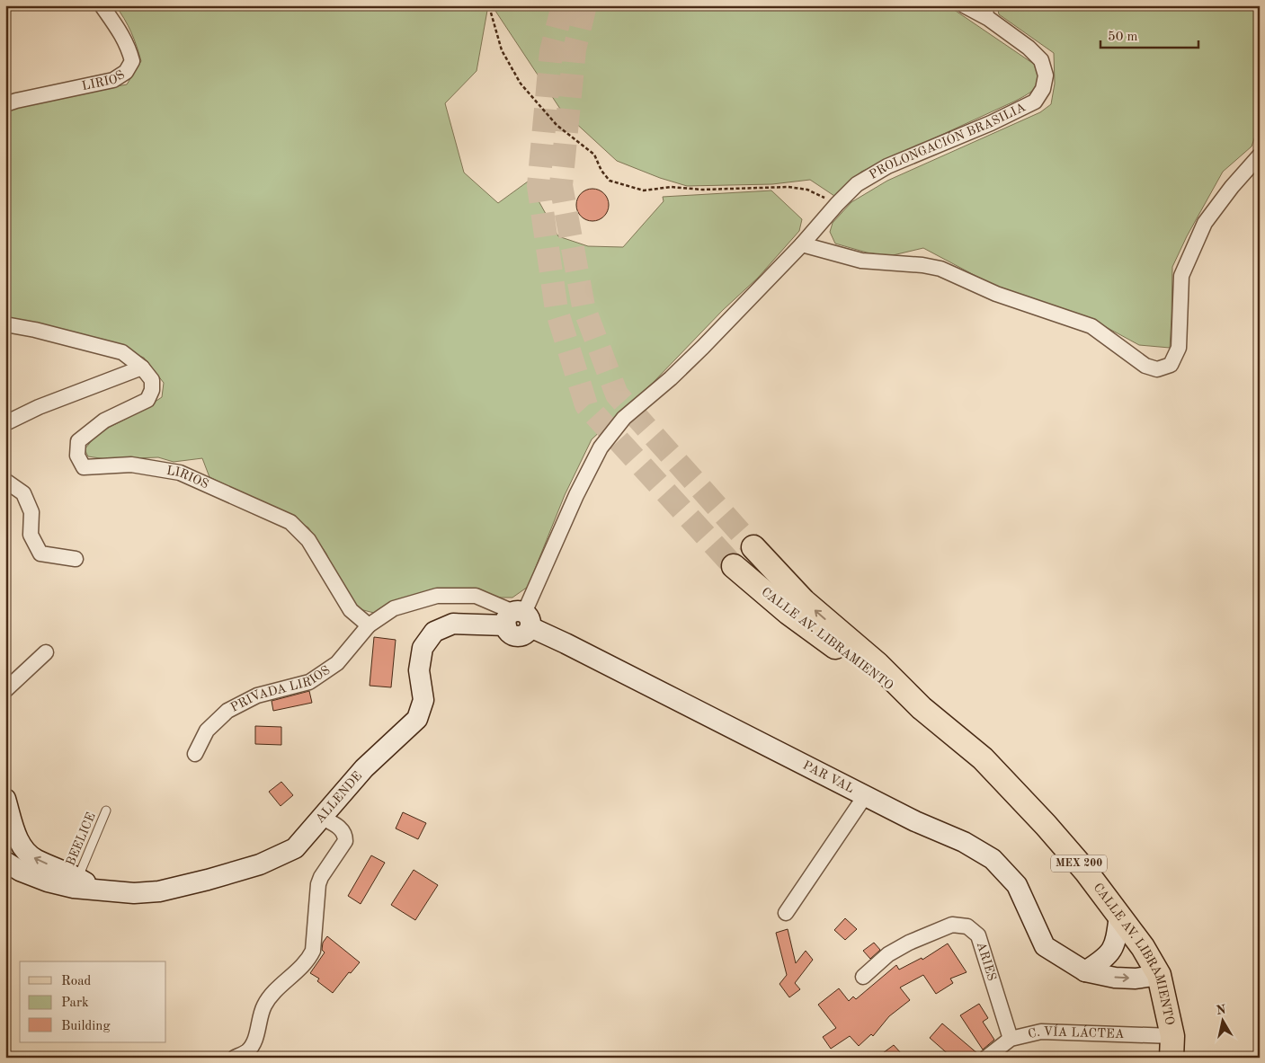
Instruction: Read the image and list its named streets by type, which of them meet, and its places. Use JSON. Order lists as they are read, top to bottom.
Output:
{
  "streets": {
    "main road": ["CALLE AV. LIBRAMIENTO", "MEX 200"],
    "street": [
      "LIRIOS",
      "PROLONGACIÓN BRASILIA",
      "PRIVADA LIRIOS",
      "PAR VAL",
      "ALLENDE",
      "ARIES",
      "C. VÍA LÁCTEA"
    ],
    "lane": ["BEELICE"]
  },
  "crossings": [
    ["LIRIOS", "PRIVADA LIRIOS"],
    ["PROLONGACIÓN BRASILIA", "PAR VAL"],
    ["PROLONGACIÓN BRASILIA", "ALLENDE"],
    ["CALLE AV. LIBRAMIENTO", "PAR VAL"],
    ["CALLE AV. LIBRAMIENTO", "C. VÍA LÁCTEA"],
    ["PAR VAL", "ALLENDE"],
    ["ALLENDE", "BEELICE"],
    ["ARIES", "C. VÍA LÁCTEA"]
  ],
  "legend": ["Road", "Park", "Building"],
  "scale_bar": "50 m",
  "north": "top"
}
